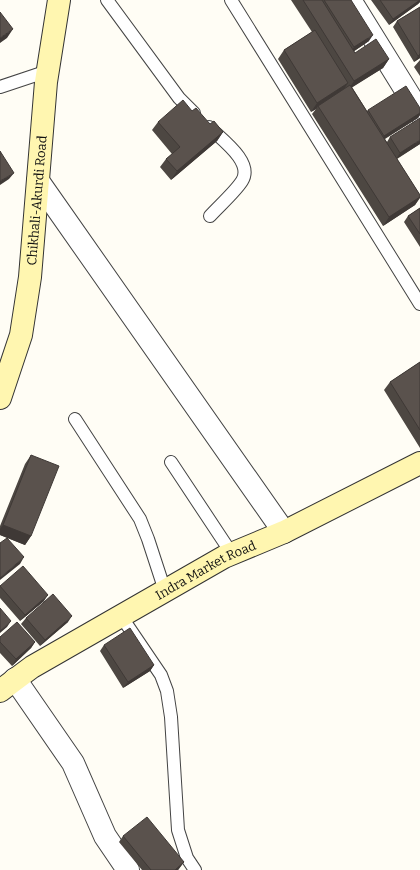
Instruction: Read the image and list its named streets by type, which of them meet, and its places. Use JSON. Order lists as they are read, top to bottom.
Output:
{
  "streets": {
    "street": ["Chikhali-Akurdi Road", "Indra Market Road"]
  }
}
